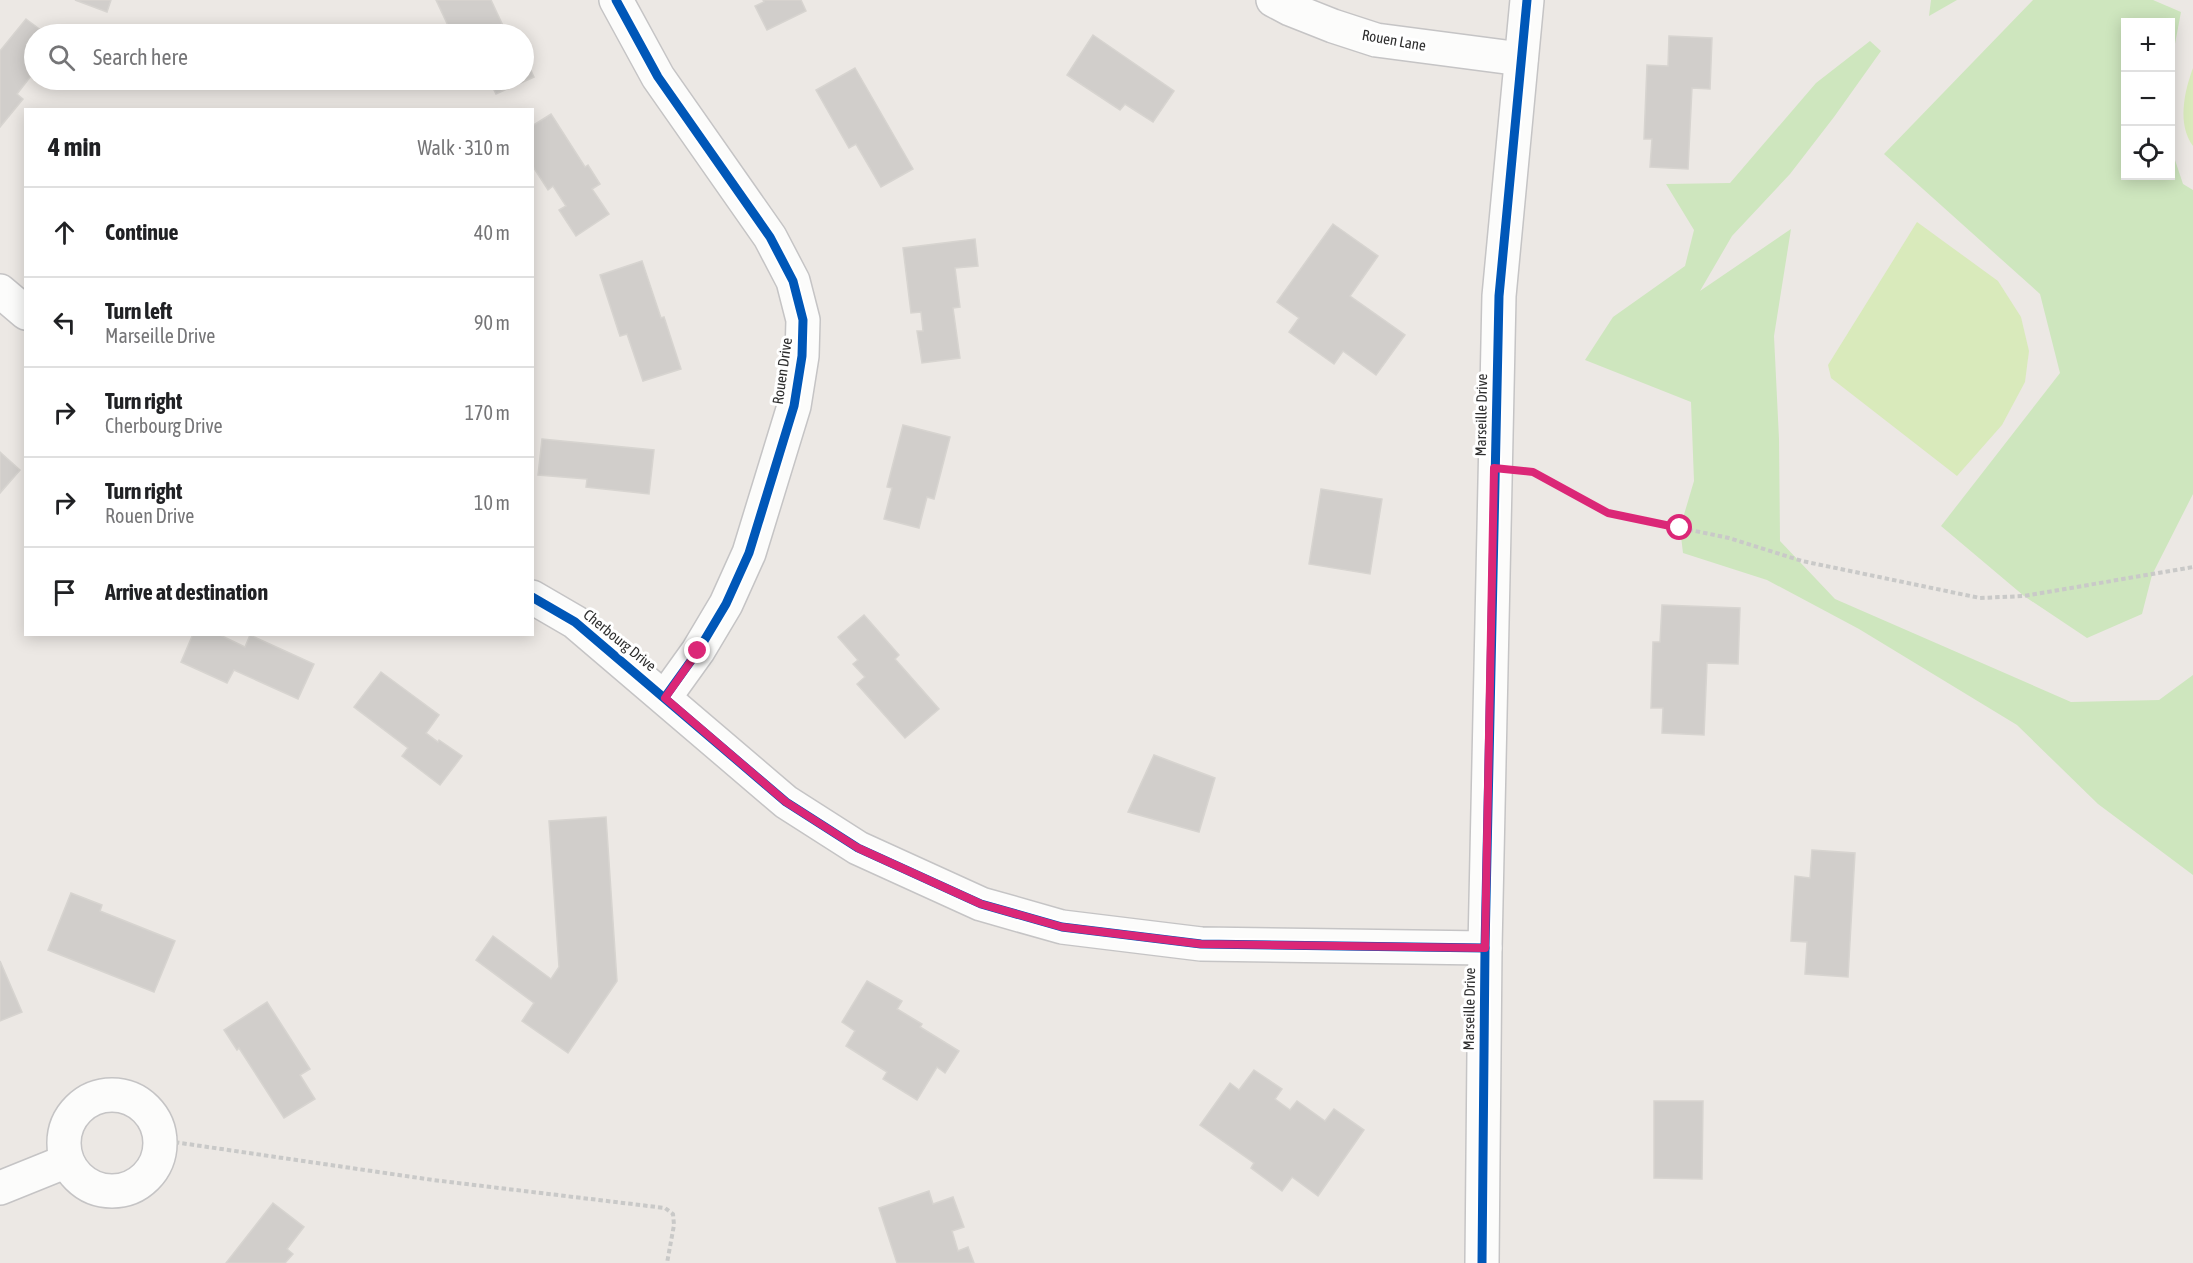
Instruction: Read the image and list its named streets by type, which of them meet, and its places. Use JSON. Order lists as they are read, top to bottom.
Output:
{
  "streets": {
    "street": [
      "Rouen Lane",
      "Rouen Drive",
      "Marseille Drive",
      "Cherbourg Drive"
    ]
  },
  "crossings": [
    ["Rouen Lane", "Marseille Drive"],
    ["Rouen Drive", "Cherbourg Drive"],
    ["Marseille Drive", "Cherbourg Drive"]
  ],
  "page": {
    "map_buttons": ["+", "−"],
    "search": "Search here",
    "heading": ["4 min", "Walk · 310 m"],
    "list": [
      ["Continue", "40 m"],
      ["Turn left", "Marseille Drive", "90 m"],
      ["Turn right", "Cherbourg Drive", "170 m"],
      ["Turn right", "Rouen Drive", "10 m"],
      "Arrive at destination"
    ]
  }
}
